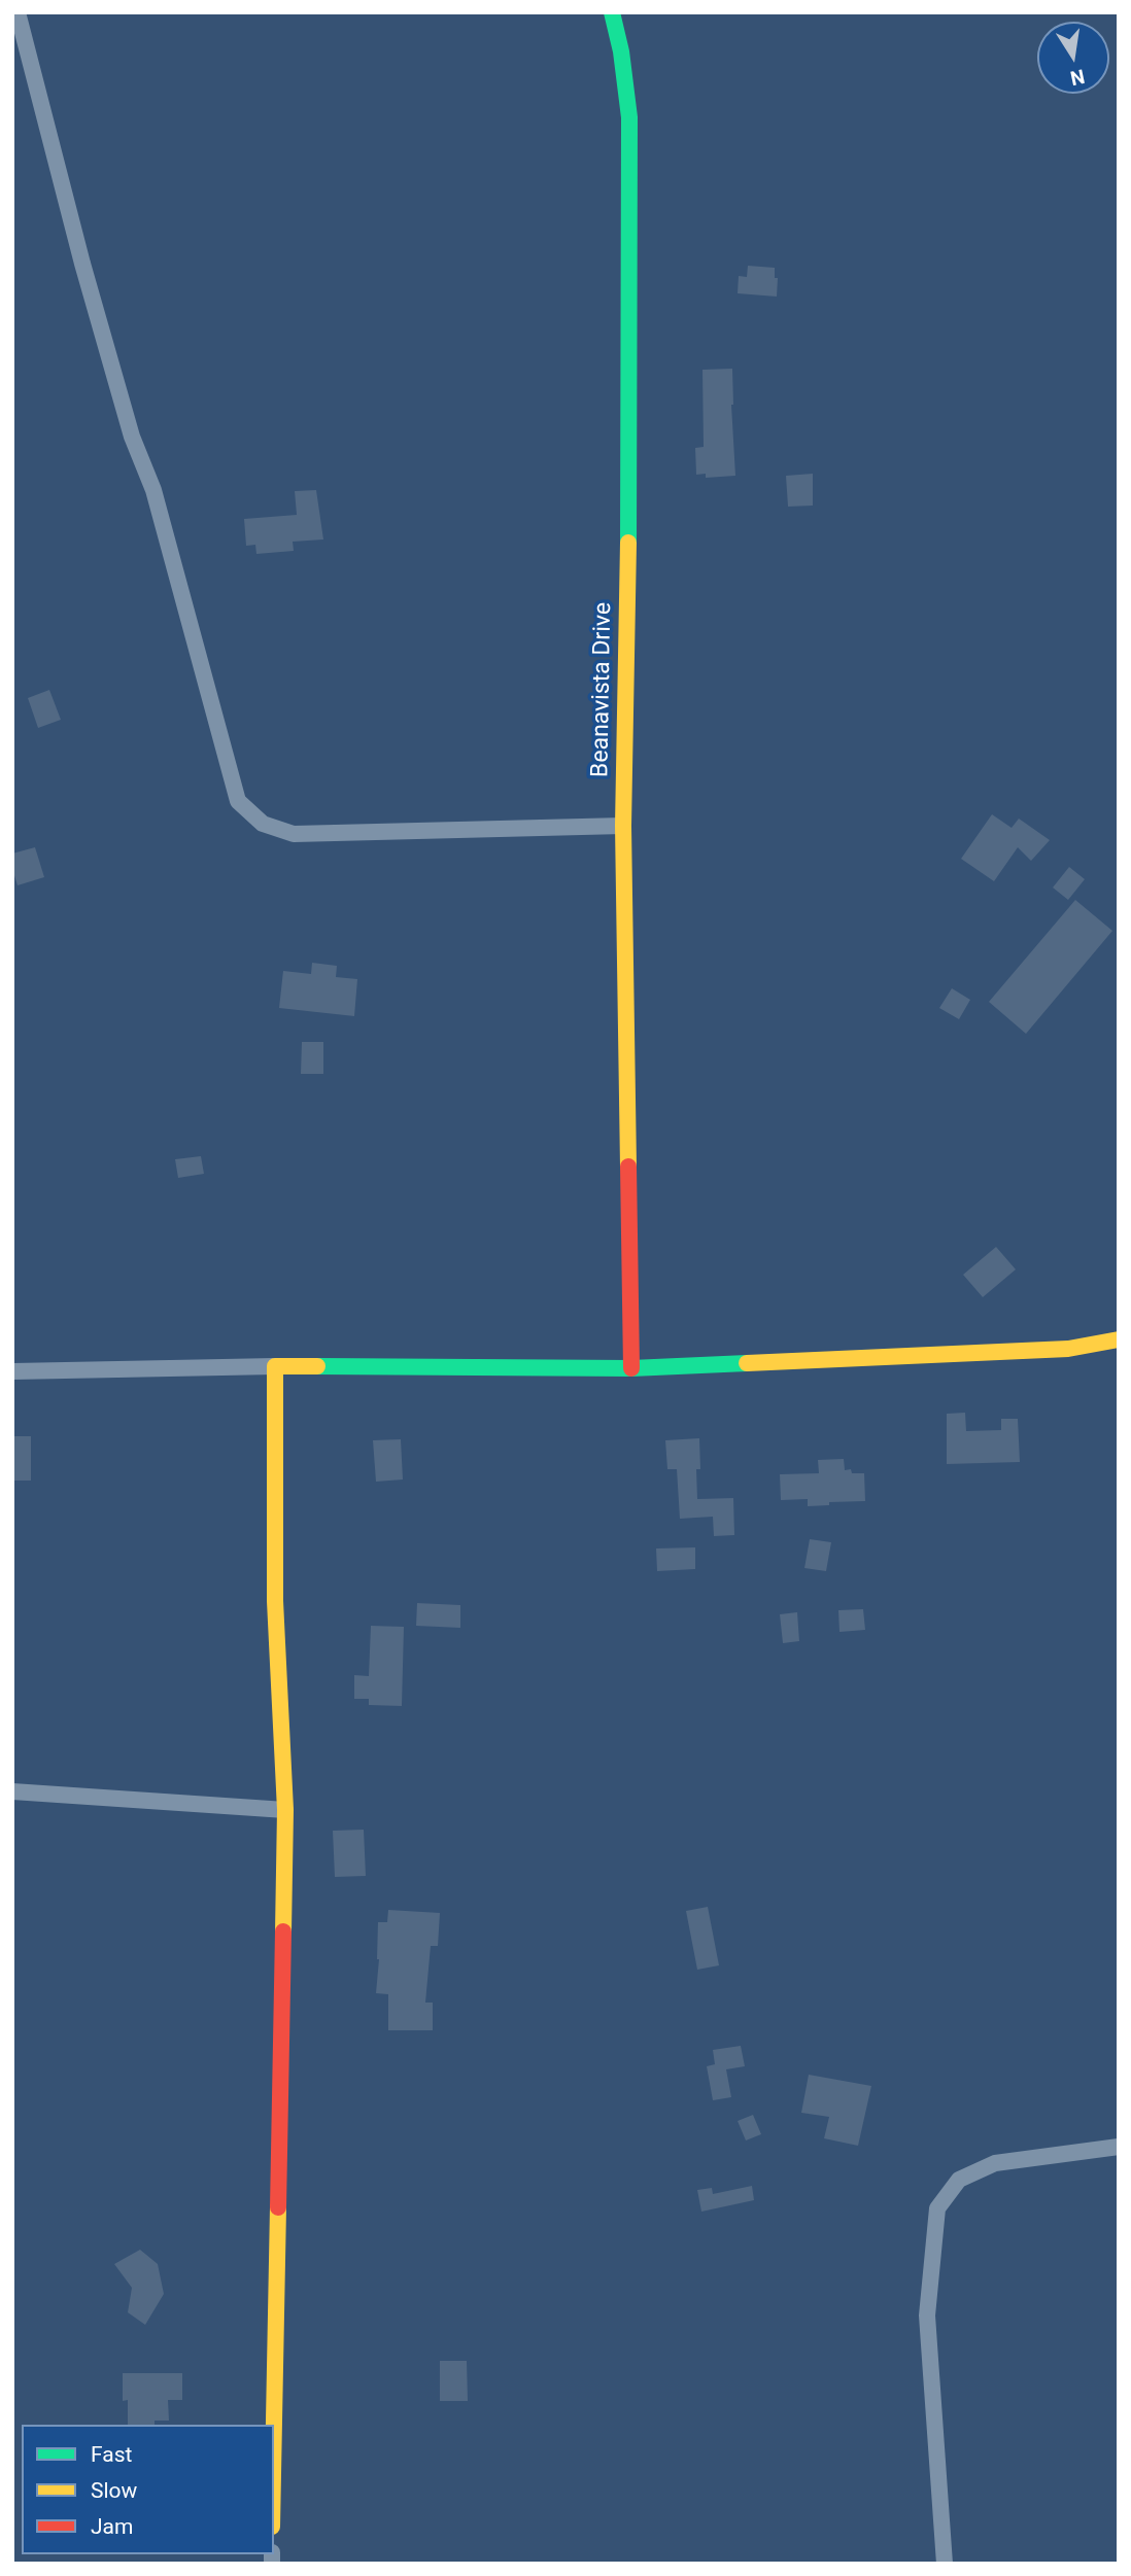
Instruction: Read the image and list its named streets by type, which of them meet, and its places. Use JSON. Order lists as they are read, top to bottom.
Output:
{
  "streets": {
    "street": ["Beanavista Drive"]
  },
  "legend": ["Fast", "Slow", "Jam"],
  "north": "bottom"
}
